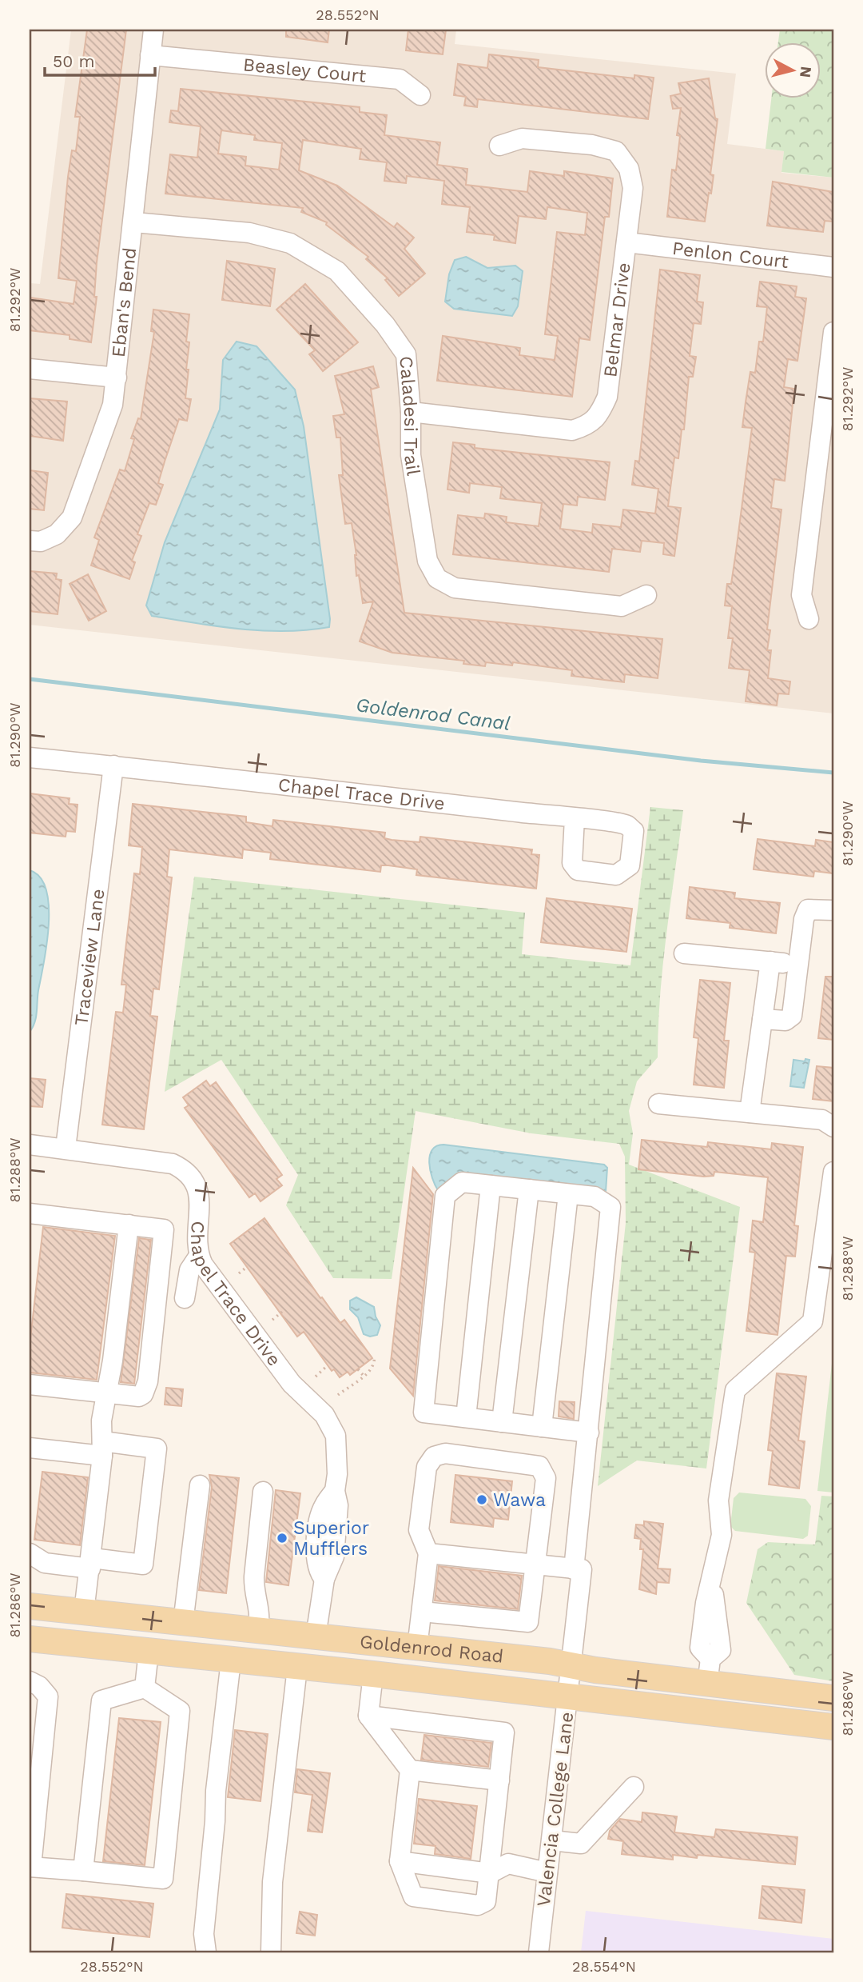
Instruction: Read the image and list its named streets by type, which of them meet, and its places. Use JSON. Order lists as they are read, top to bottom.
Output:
{
  "streets": {
    "main road": ["Goldenrod Road"],
    "street": [
      "Beasley Court",
      "Penlon Court",
      "Eban's Bend",
      "Belmar Drive",
      "Caladesi Trail",
      "Chapel Trace Drive",
      "Traceview Lane",
      "Valencia College Lane"
    ]
  },
  "crossings": [
    ["Beasley Court", "Eban's Bend"],
    ["Penlon Court", "Belmar Drive"],
    ["Eban's Bend", "Caladesi Trail"],
    ["Belmar Drive", "Caladesi Trail"],
    ["Chapel Trace Drive", "Traceview Lane"],
    ["Chapel Trace Drive", "Goldenrod Road"],
    ["Goldenrod Road", "Valencia College Lane"]
  ],
  "water": ["Goldenrod Canal"],
  "places": ["Wawa", "Superior Mufflers"],
  "scale_bar": "50 m",
  "north": "right",
  "coordinates": [
    "28.552°N",
    "81.292°W",
    "81.290°W",
    "81.288°W",
    "81.286°W",
    "28.554°N"
  ]
}
